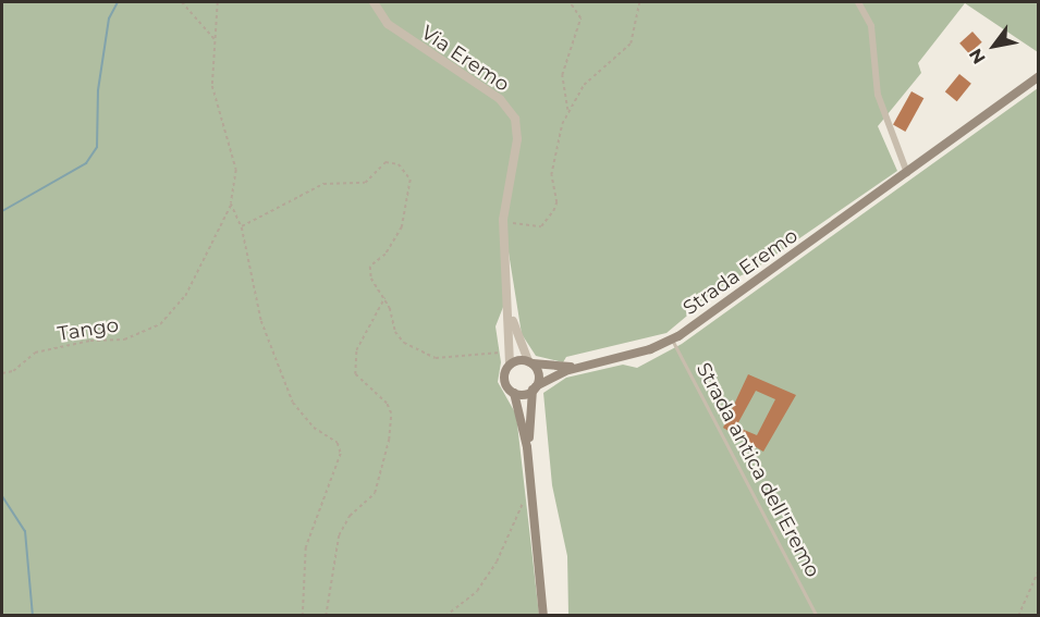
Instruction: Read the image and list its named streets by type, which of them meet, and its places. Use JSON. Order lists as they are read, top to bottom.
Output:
{
  "streets": {
    "main road": ["Strada Eremo"],
    "street": ["Via Eremo"],
    "lane": ["Strada antica dell'Eremo"],
    "path": ["Tango"]
  },
  "crossings": [
    ["Via Eremo", "Strada Eremo"],
    ["Strada Eremo", "Strada antica dell'Eremo"]
  ],
  "north": "bottom left"
}
